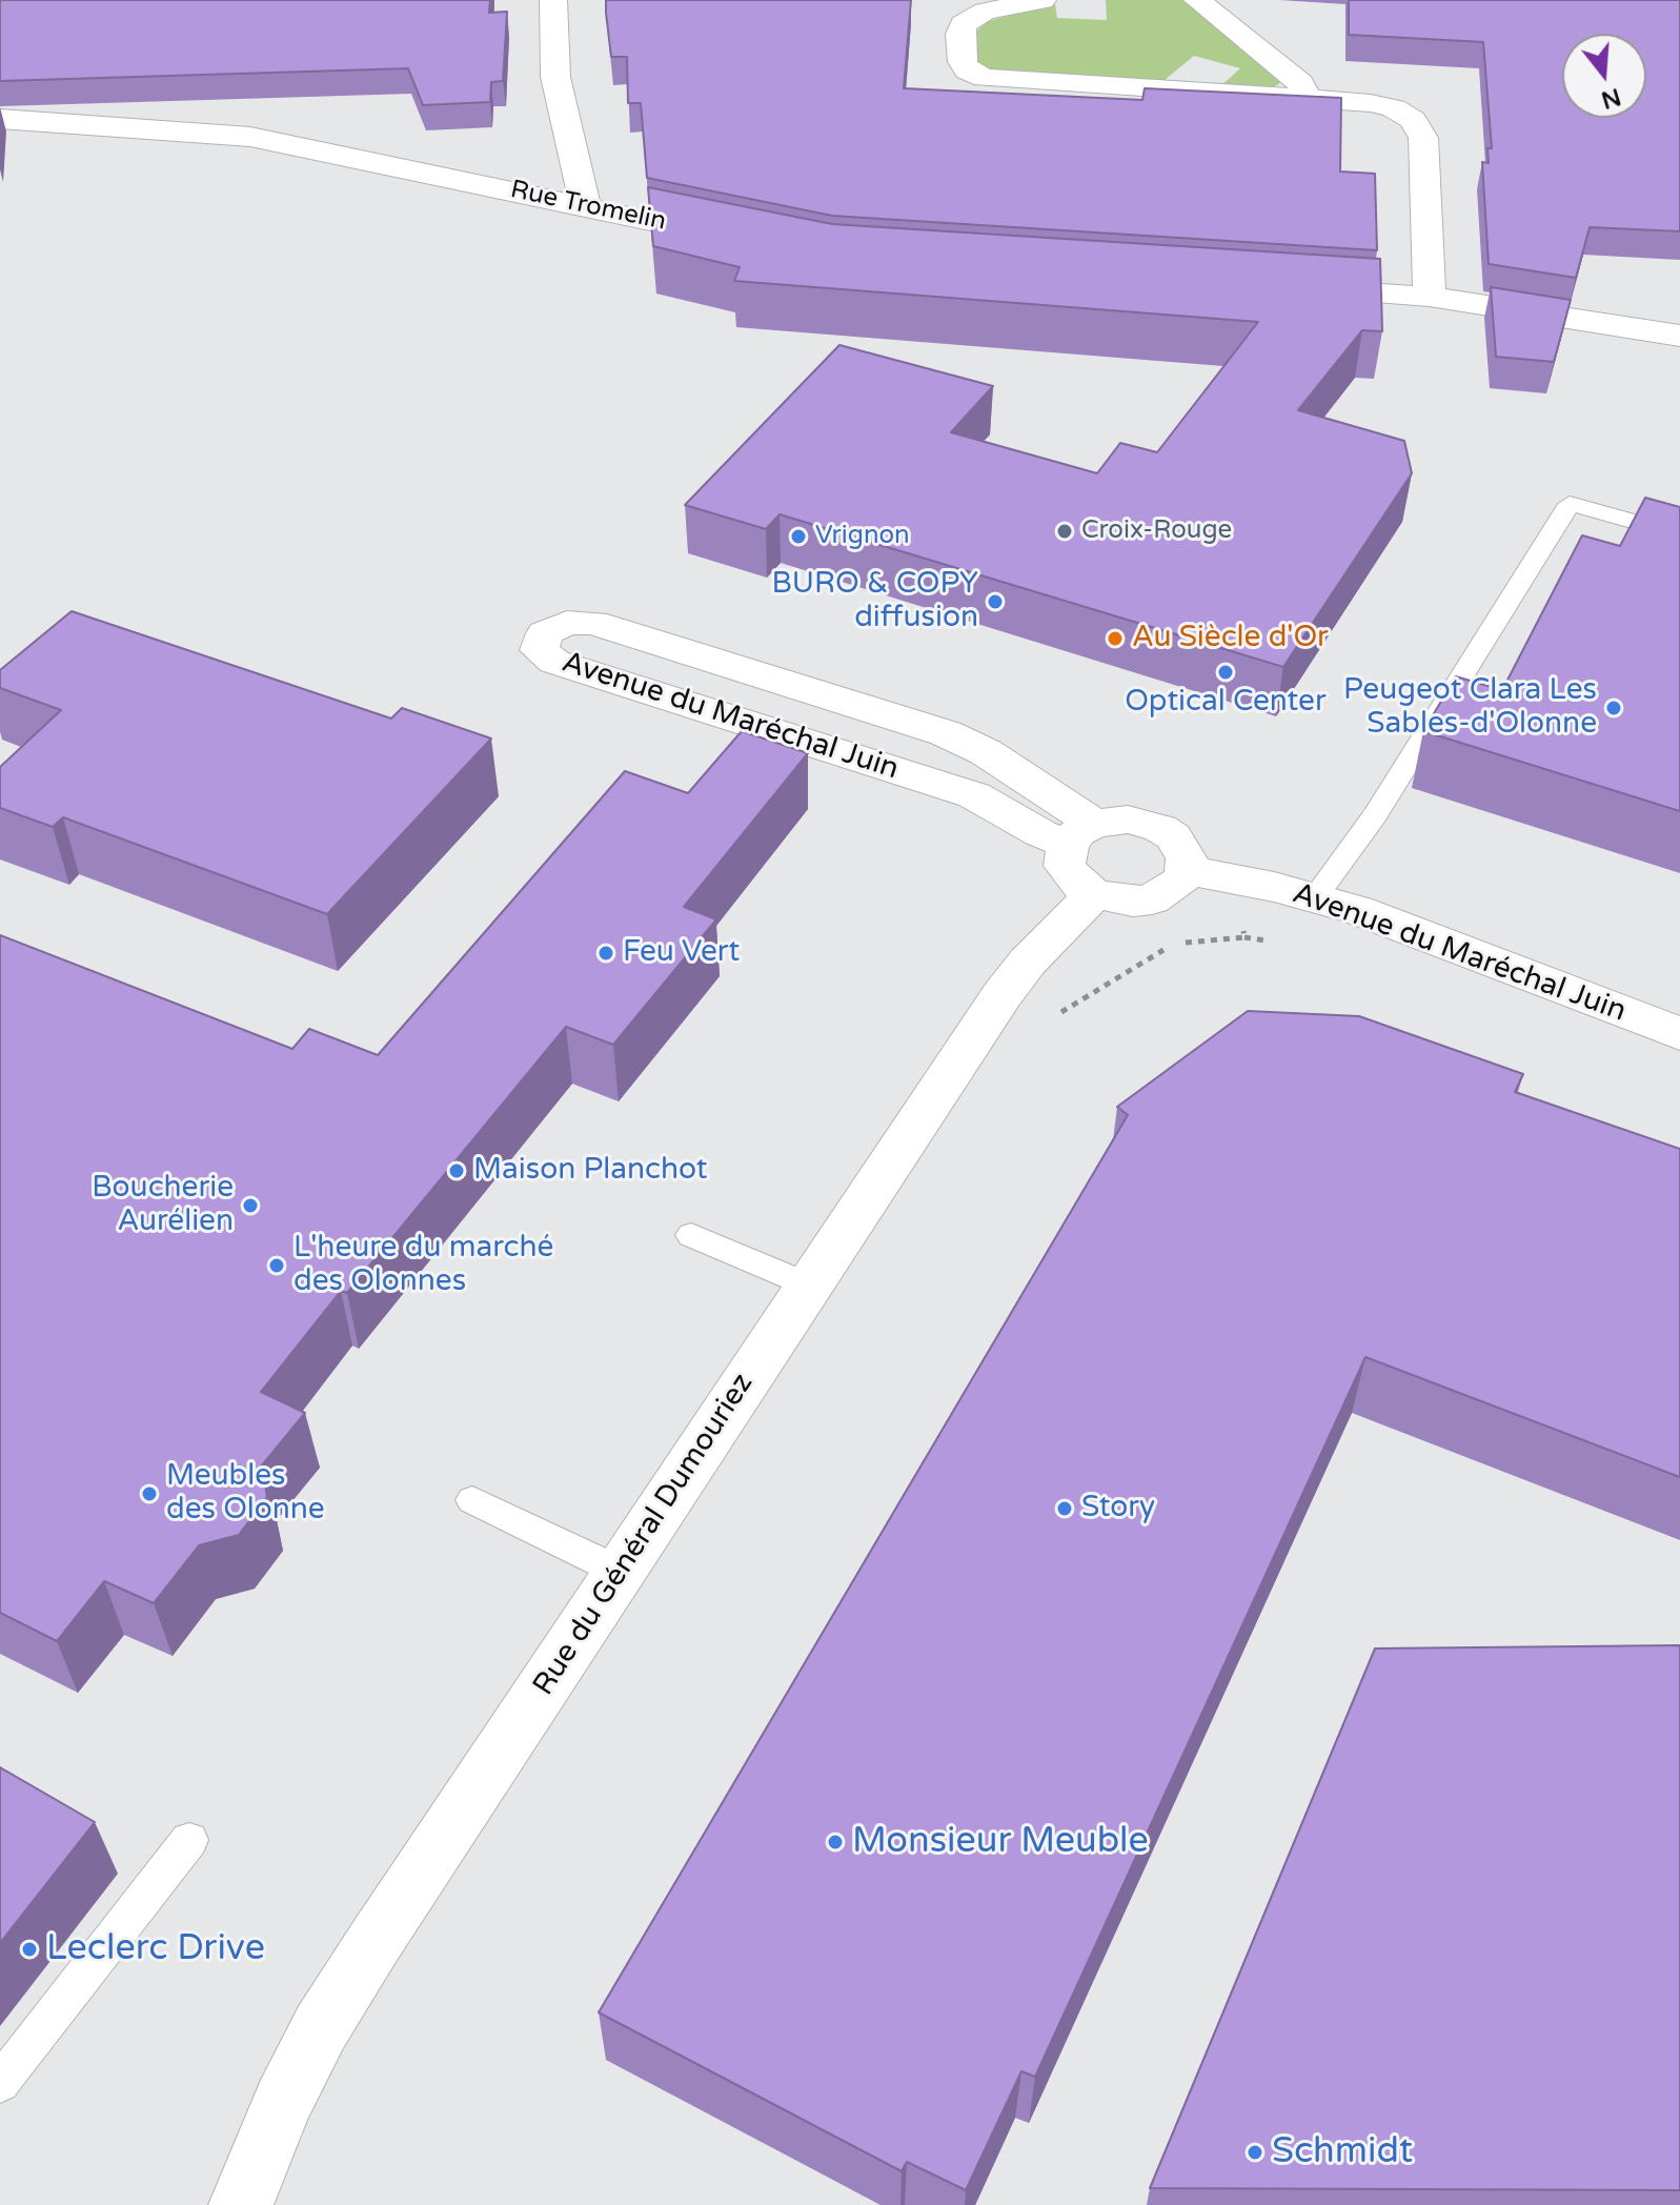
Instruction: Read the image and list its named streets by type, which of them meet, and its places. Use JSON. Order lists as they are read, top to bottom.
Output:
{
  "streets": {
    "street": ["Rue Tromelin", "Avenue du Maréchal Juin", "Rue du Général Dumouriez"]
  },
  "crossings": [
    ["Avenue du Maréchal Juin", "Rue du Général Dumouriez"]
  ],
  "places": [
    "Croix-Rouge",
    "Vrignon",
    "BURO & COPY diffusion",
    "Au Siècle d'Or",
    "Optical Center",
    "Peugeot Clara Les Sables-d'Olonne",
    "Feu Vert",
    "Maison Planchot",
    "Boucherie Aurélien",
    "L'heure du marché des Olonnes",
    "Meubles des Olonne",
    "Story",
    "Monsieur Meuble",
    "Leclerc Drive",
    "Schmidt"
  ],
  "north": "bottom"
}
